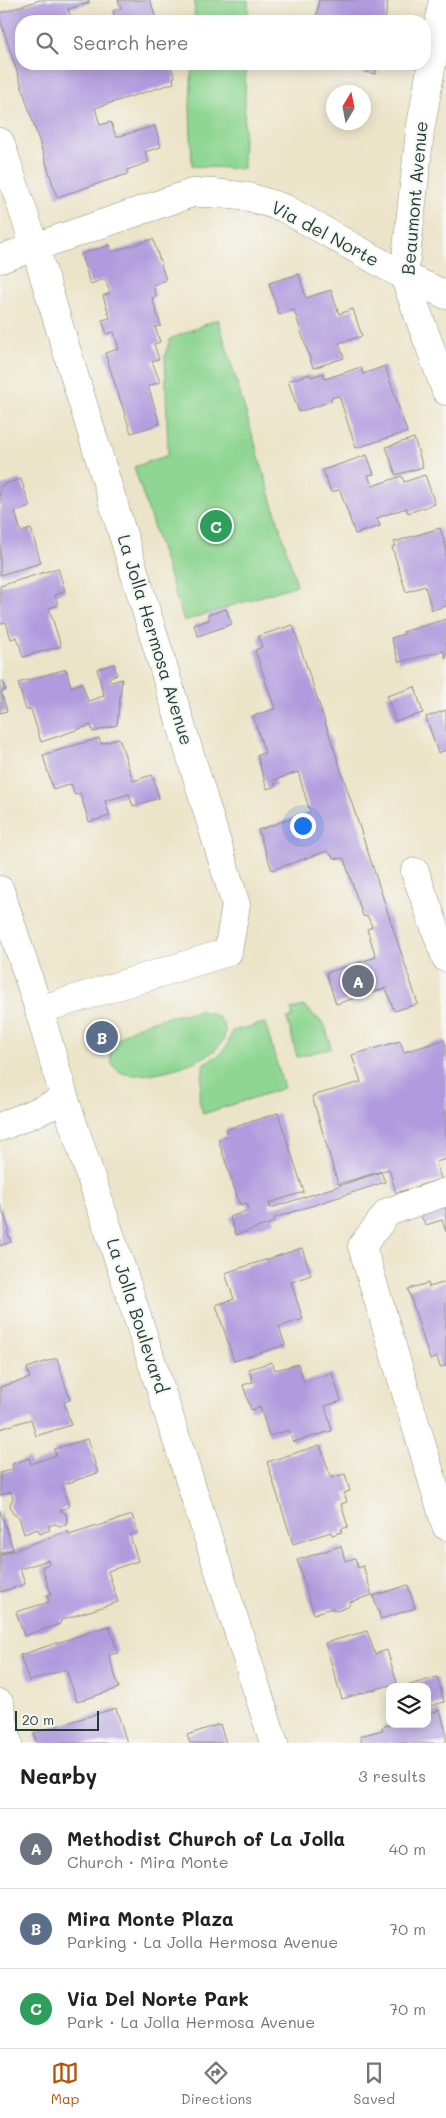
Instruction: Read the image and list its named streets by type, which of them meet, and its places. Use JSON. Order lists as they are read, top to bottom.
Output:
{
  "streets": {
    "street": [
      "Beaumont Avenue",
      "Via del Norte",
      "La Jolla Hermosa Avenue",
      "La Jolla Boulevard"
    ]
  },
  "crossings": [
    ["Beaumont Avenue", "Via del Norte"],
    ["Via del Norte", "La Jolla Hermosa Avenue"],
    ["La Jolla Hermosa Avenue", "La Jolla Boulevard"]
  ],
  "scale_bar": "20 m",
  "north": "top",
  "page": {
    "search": "Search here",
    "pins": ["C", "A", "B"],
    "scale": "20 m",
    "heading": ["Nearby", "3 results"],
    "list": [
      {
        "mark": "A",
        "name": "Methodist Church of La Jolla",
        "note": "Church · Mira Monte",
        "value": "40 m"
      },
      {
        "mark": "B",
        "name": "Mira Monte Plaza",
        "note": "Parking · La Jolla Hermosa Avenue",
        "value": "70 m"
      },
      {
        "mark": "C",
        "name": "Via Del Norte Park",
        "note": "Park · La Jolla Hermosa Avenue",
        "value": "70 m"
      }
    ],
    "nav": ["Map", "Directions", "Saved"]
  }
}
